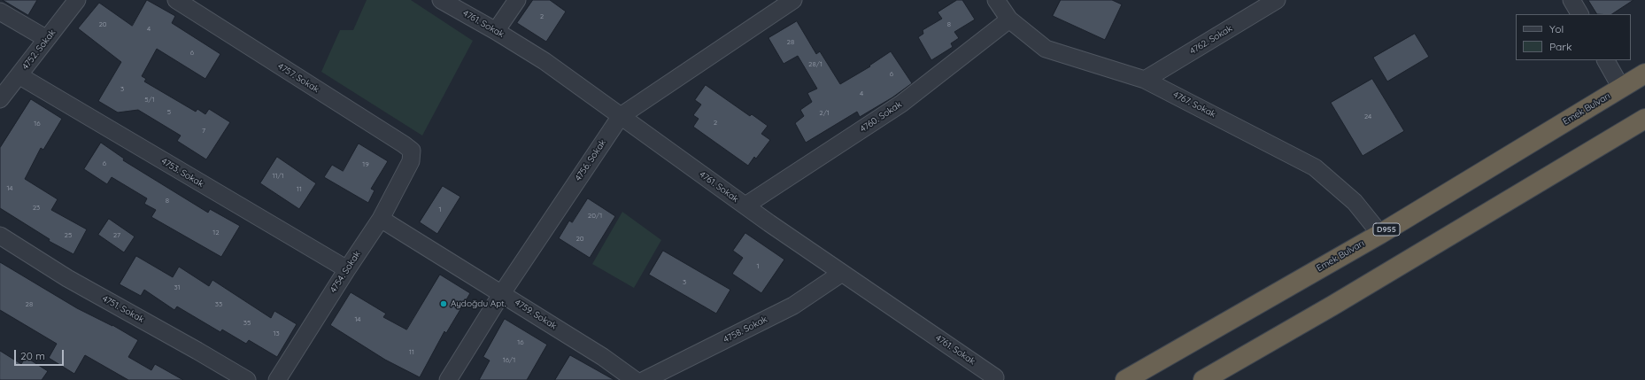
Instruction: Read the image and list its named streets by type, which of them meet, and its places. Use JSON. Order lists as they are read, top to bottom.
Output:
{
  "streets": {
    "highway": ["Emek Bulvarı", "D955"],
    "street": [
      "4761. Sokak",
      "4762. Sokak",
      "4752. Sokak",
      "4757. Sokak",
      "4767. Sokak",
      "4760. Sokak",
      "4756. Sokak",
      "4753. Sokak",
      "4754. Sokak",
      "4751. Sokak",
      "4759. Sokak",
      "4758. Sokak"
    ]
  },
  "crossings": [
    ["4761. Sokak", "4760. Sokak"],
    ["4761. Sokak", "4756. Sokak"],
    ["4761. Sokak", "4758. Sokak"],
    ["4762. Sokak", "4767. Sokak"],
    ["4752. Sokak", "4753. Sokak"],
    ["4757. Sokak", "4754. Sokak"],
    ["4767. Sokak", "Emek Bulvarı"],
    ["4767. Sokak", "4760. Sokak"],
    ["4756. Sokak", "4759. Sokak"],
    ["4753. Sokak", "4754. Sokak"],
    ["4754. Sokak", "4759. Sokak"]
  ],
  "places": ["Aydoğdu Apt."],
  "house_numbers": [
    "2",
    "20",
    "8",
    "4",
    "28",
    "6",
    "28/1",
    "6",
    "3",
    "4",
    "5/1",
    "5",
    "2/1",
    "24",
    "2",
    "16",
    "7",
    "6",
    "19",
    "11/1",
    "14",
    "11",
    "8",
    "23",
    "1",
    "20/1",
    "12",
    "25",
    "27",
    "20",
    "1",
    "3",
    "31",
    "28",
    "33",
    "14",
    "35",
    "13",
    "16",
    "11",
    "16/1"
  ],
  "legend": ["Yol", "Park"],
  "scale_bar": "20 m"
}
